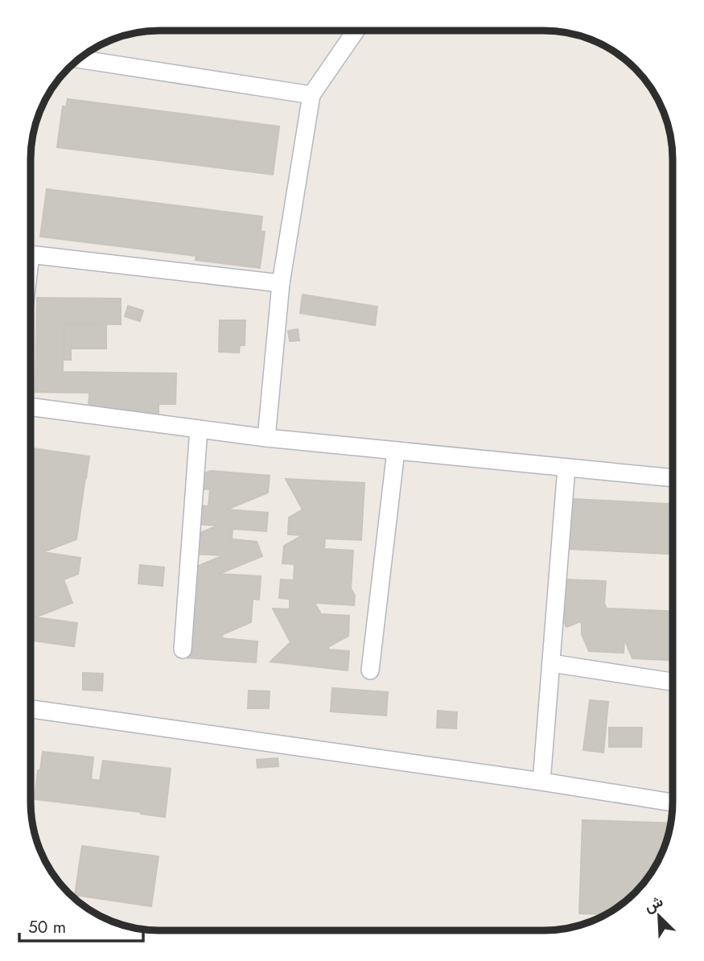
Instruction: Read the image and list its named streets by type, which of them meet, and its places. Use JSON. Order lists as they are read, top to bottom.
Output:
{
  "scale_bar": "50 m",
  "north": "top left"
}
